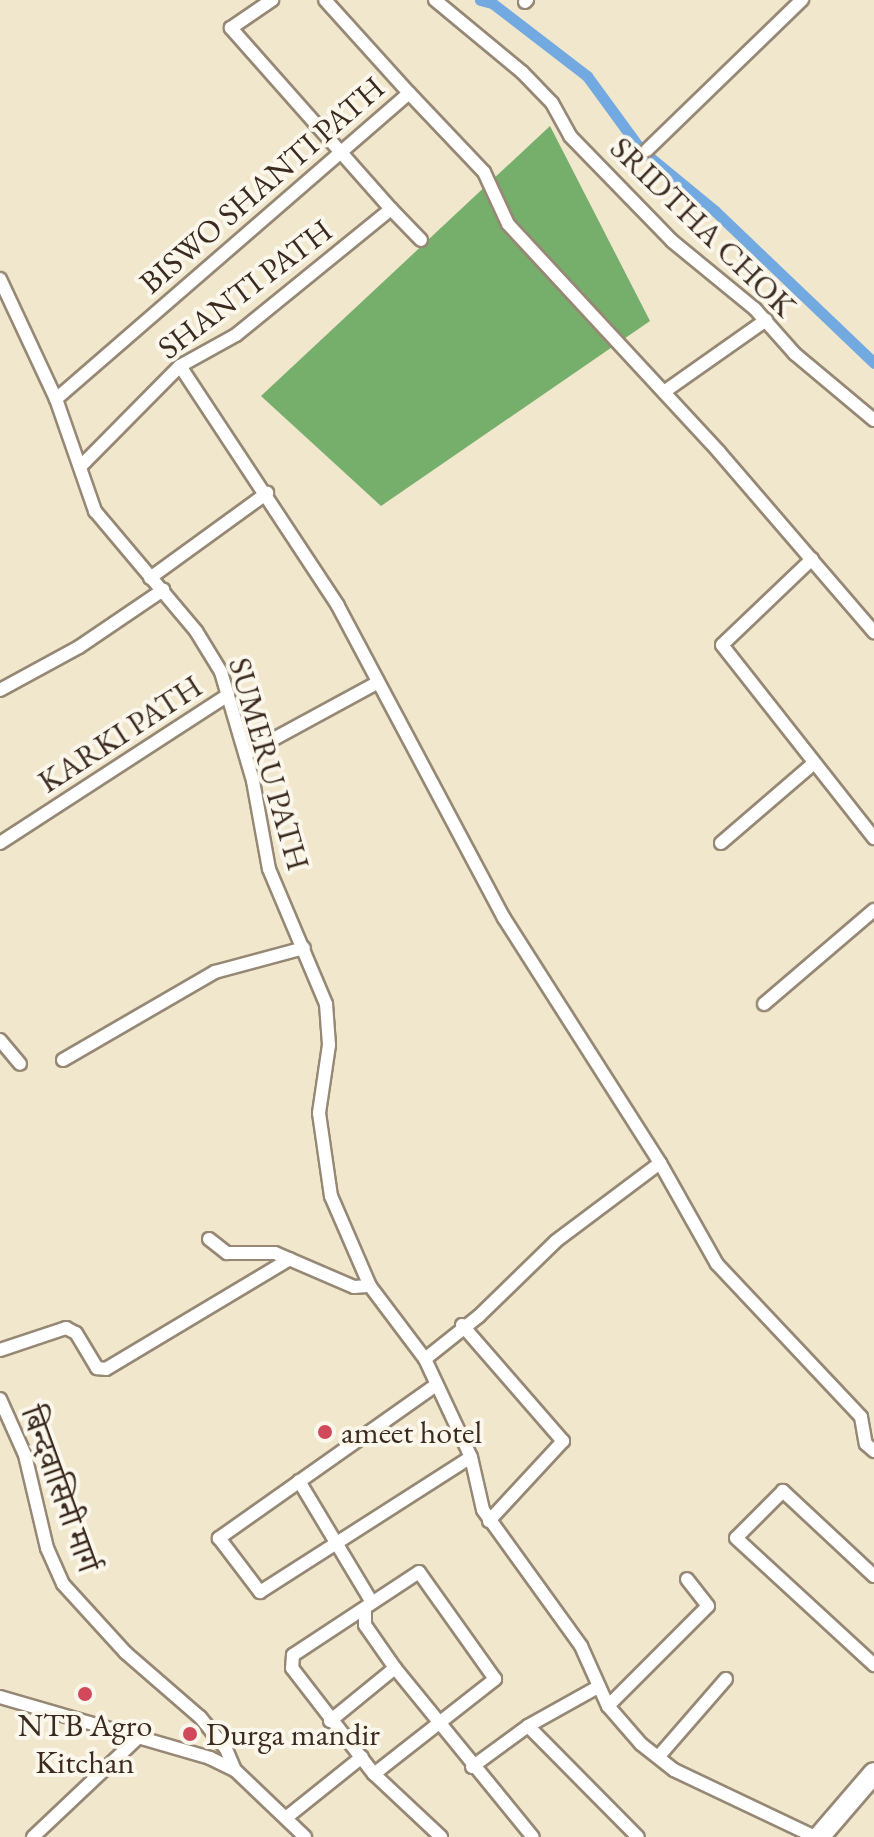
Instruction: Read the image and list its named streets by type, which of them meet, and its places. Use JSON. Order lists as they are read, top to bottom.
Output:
{
  "streets": {
    "street": [
      "BISWO SHANTI PATH",
      "SRIDTHA CHOK",
      "SHANTI PATH",
      "KARKI PATH",
      "SUMERU PATH",
      "बिन्दवासिनी मार्ग"
    ]
  },
  "crossings": [
    ["BISWO SHANTI PATH", "SUMERU PATH"],
    ["SHANTI PATH", "SUMERU PATH"],
    ["KARKI PATH", "SUMERU PATH"]
  ],
  "places": ["ameet hotel", "NTB Agro Kitchan", "Durga mandir"]
}
